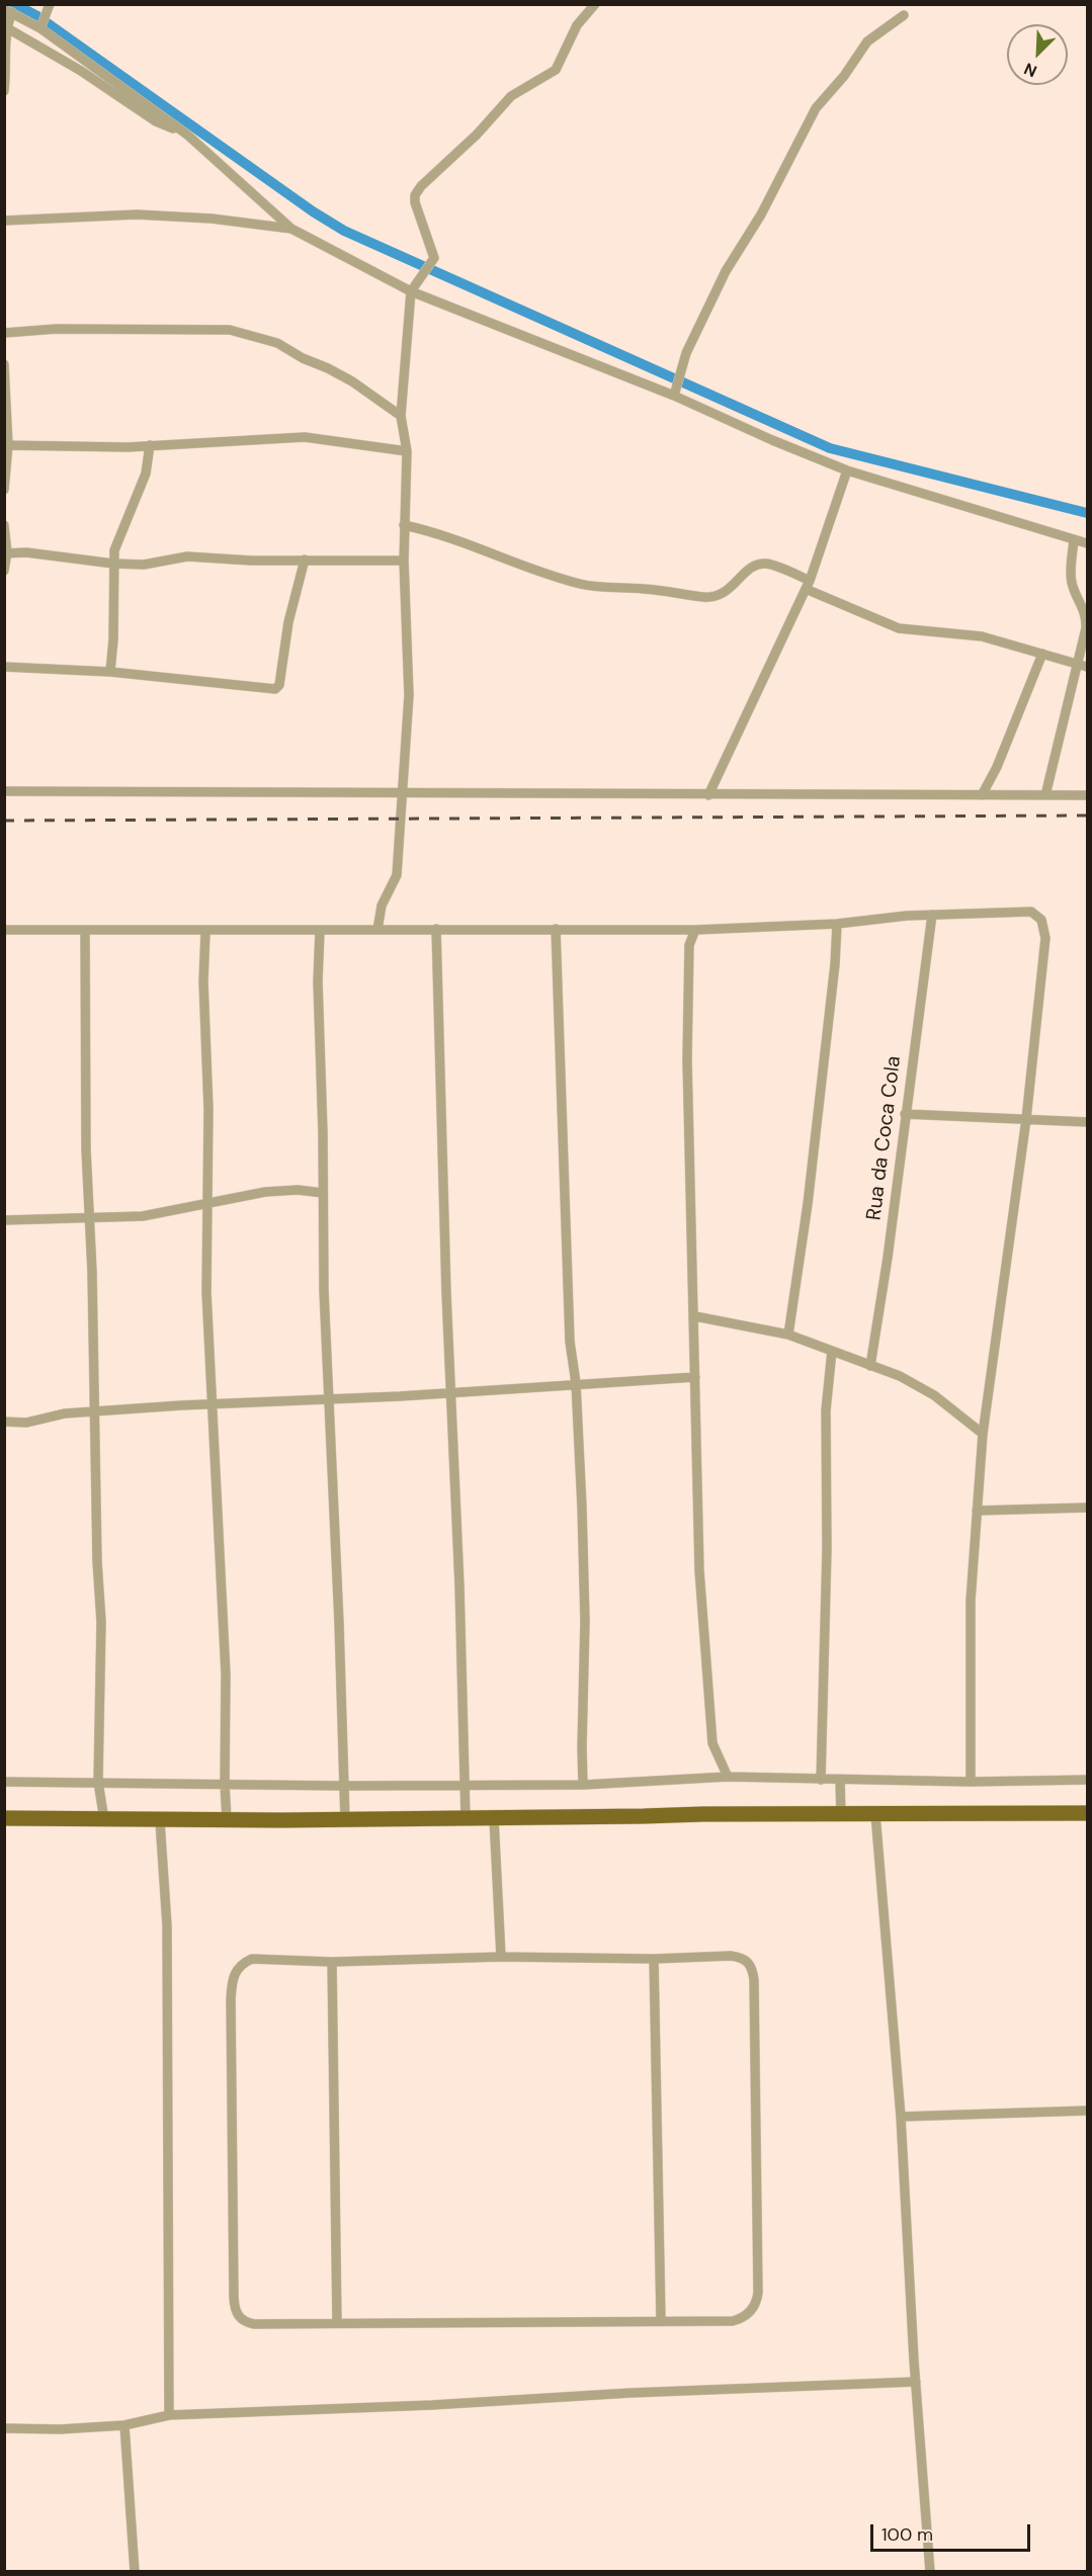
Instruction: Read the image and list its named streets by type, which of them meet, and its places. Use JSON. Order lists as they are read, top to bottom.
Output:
{
  "streets": {
    "street": ["Rua da Coca Cola"]
  },
  "scale_bar": "100 m",
  "north": "bottom left"
}
